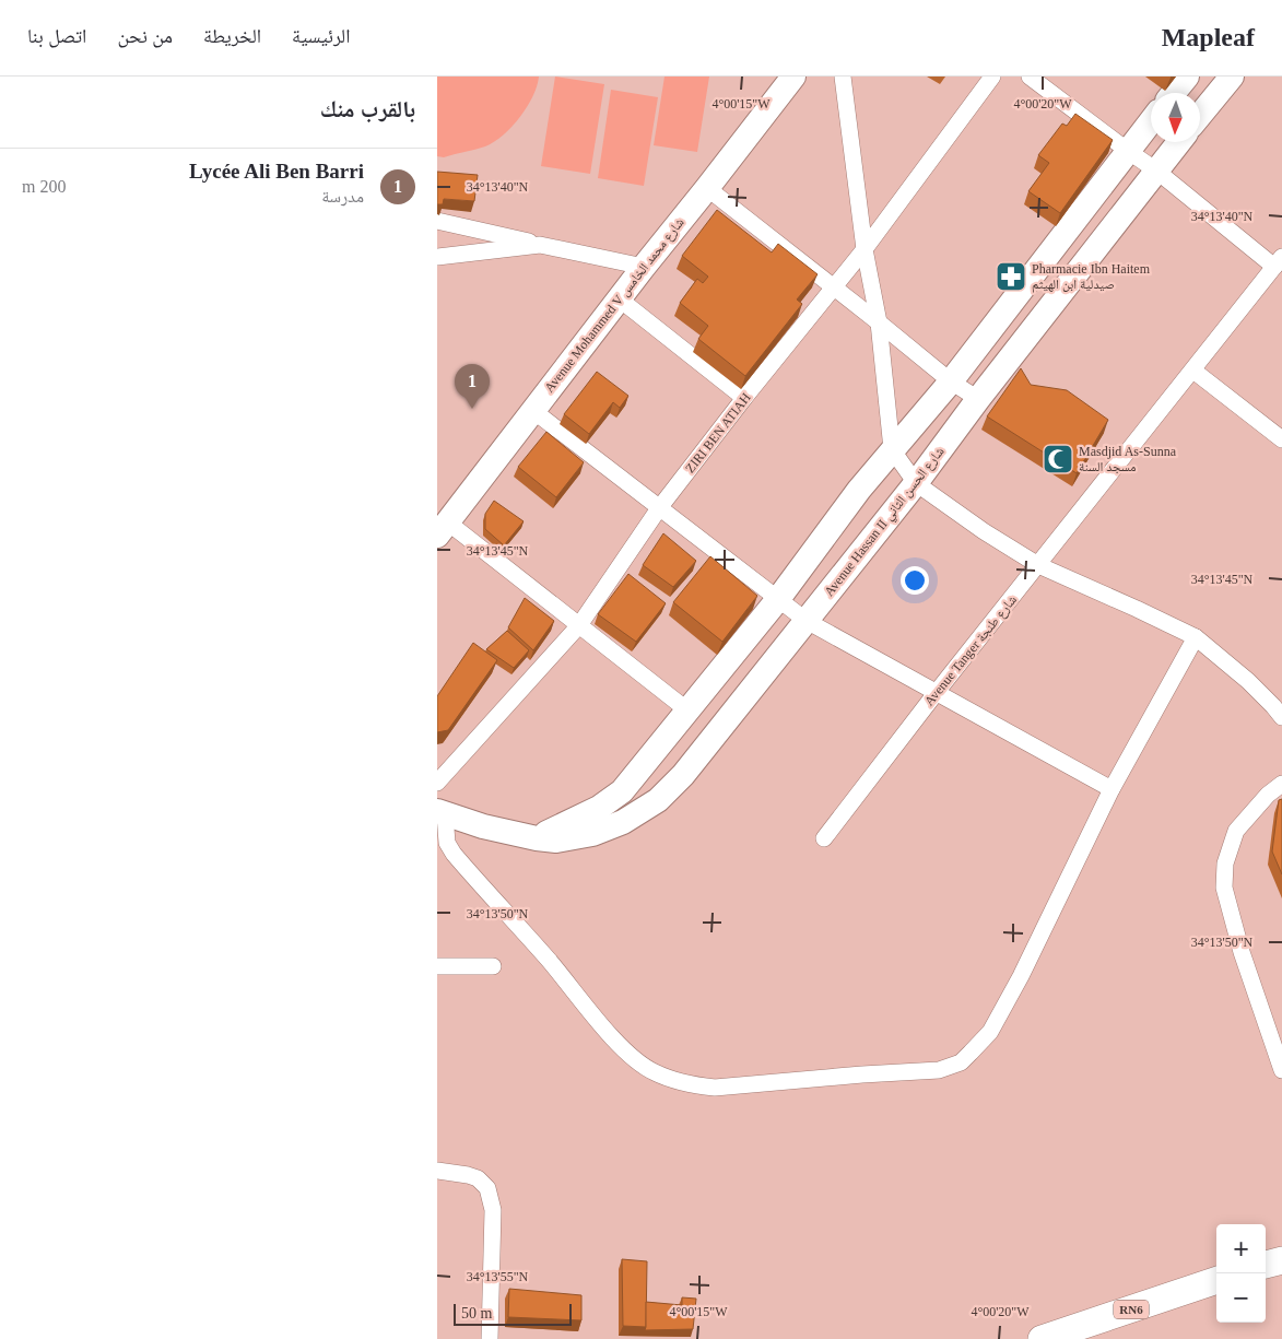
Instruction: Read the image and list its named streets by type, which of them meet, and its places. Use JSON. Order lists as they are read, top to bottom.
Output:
{
  "streets": {
    "main road": ["RN6"],
    "street": [
      "Avenue Mohammed V شارع محمد الخامس",
      "ZIRI BEN ATIAH",
      "Avenue Hassan II شارع الحسن الثاني",
      "Avenue Tanger شارع طنجة"
    ]
  },
  "places": {
    "pharmacy": ["Pharmacie Ibn Haitem صيدلية ابن الهيثم"],
    "mosque": ["Masdjid As-Sunna مسجد السنة"]
  },
  "scale_bar": "50 m",
  "north": "bottom",
  "page": {
    "header": "Mapleaf",
    "nav": [
      "الرئيسية",
      "الخريطة",
      "من نحن",
      "اتصل بنا"
    ],
    "heading": "بالقرب منك",
    "list": [
      {
        "mark": "1",
        "name": "Lycée Ali Ben Barri",
        "note": "مدرسة",
        "value": "200 m"
      }
    ],
    "pins": "1",
    "map_buttons": ["+", "−"],
    "scale": "50 m"
  },
  "coordinates": [
    "4°00'15\"W",
    "4°00'20\"W",
    "34°13'40\"N",
    "34°13'45\"N",
    "34°13'50\"N",
    "34°13'55\"N"
  ]
}
